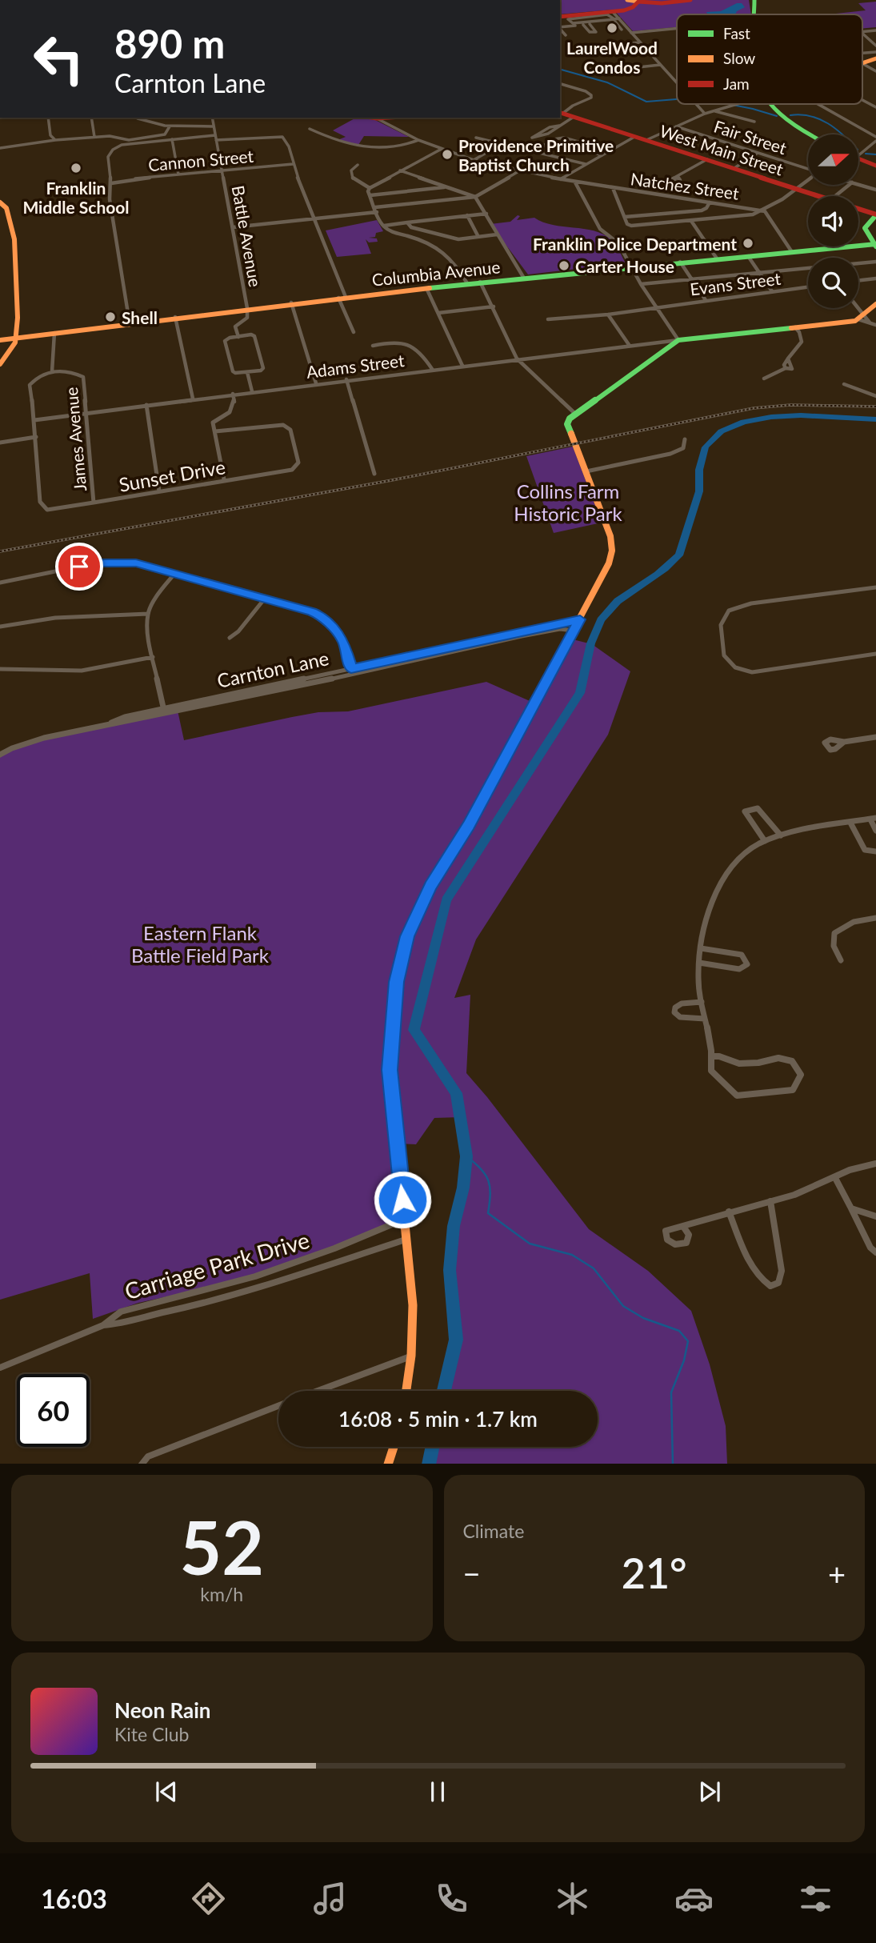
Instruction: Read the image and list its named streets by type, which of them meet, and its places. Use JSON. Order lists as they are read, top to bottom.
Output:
{
  "streets": {
    "main road": ["West Main Street", "Columbia Avenue"],
    "street": [
      "Fair Street",
      "Cannon Street",
      "Natchez Street",
      "Battle Avenue",
      "Evans Street",
      "Adams Street",
      "James Avenue",
      "Sunset Drive",
      "Carnton Lane",
      "Carriage Park Drive"
    ]
  },
  "crossings": [
    ["Cannon Street", "Battle Avenue"],
    ["Battle Avenue", "Columbia Avenue"],
    ["Columbia Avenue", "James Avenue"],
    ["Adams Street", "James Avenue"],
    ["James Avenue", "Sunset Drive"]
  ],
  "parks": ["Collins Farm Historic Park", "Eastern Flank Battle Field Park"],
  "places": [
    "LaurelWood Condos",
    "Providence Primitive Baptist Church",
    "Franklin Middle School",
    "Franklin Police Department",
    "Carter House",
    "Shell"
  ],
  "legend": ["Fast", "Slow", "Jam"],
  "north": "right",
  "page": {
    "turn": ["890 m", "Carnton Lane"],
    "limit": "60",
    "trip": "16:08 · 5 min · 1.7 km",
    "tile": [
      ["52", "km/h"],
      "Climate"
    ],
    "heat": ["−", "21°", "+"],
    "song": ["Neon Rain", "Kite Club"],
    "tabs": "16:03"
  }
}
